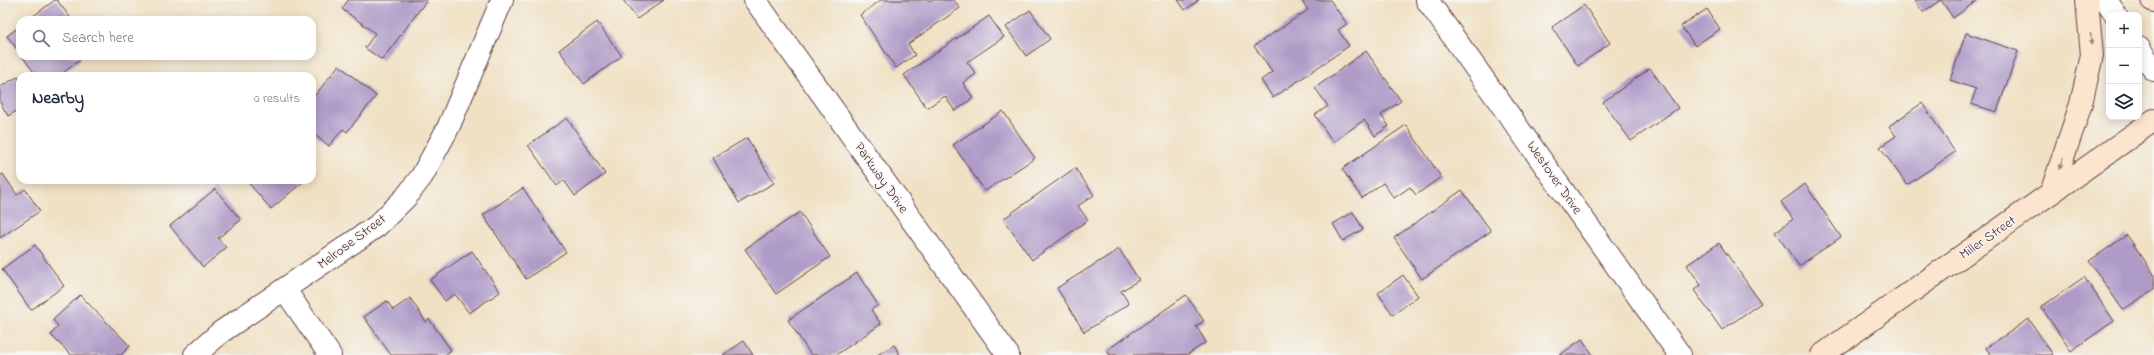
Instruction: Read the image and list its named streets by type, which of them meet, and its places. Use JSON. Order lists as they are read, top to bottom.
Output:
{
  "streets": {
    "main road": ["Miller Street"],
    "street": ["Parkway Drive", "Westover Drive", "Melrose Street"]
  },
  "page": {
    "map_buttons": ["+", "−"],
    "search": "Search here",
    "heading": ["Nearby", "0 results"]
  }
}
